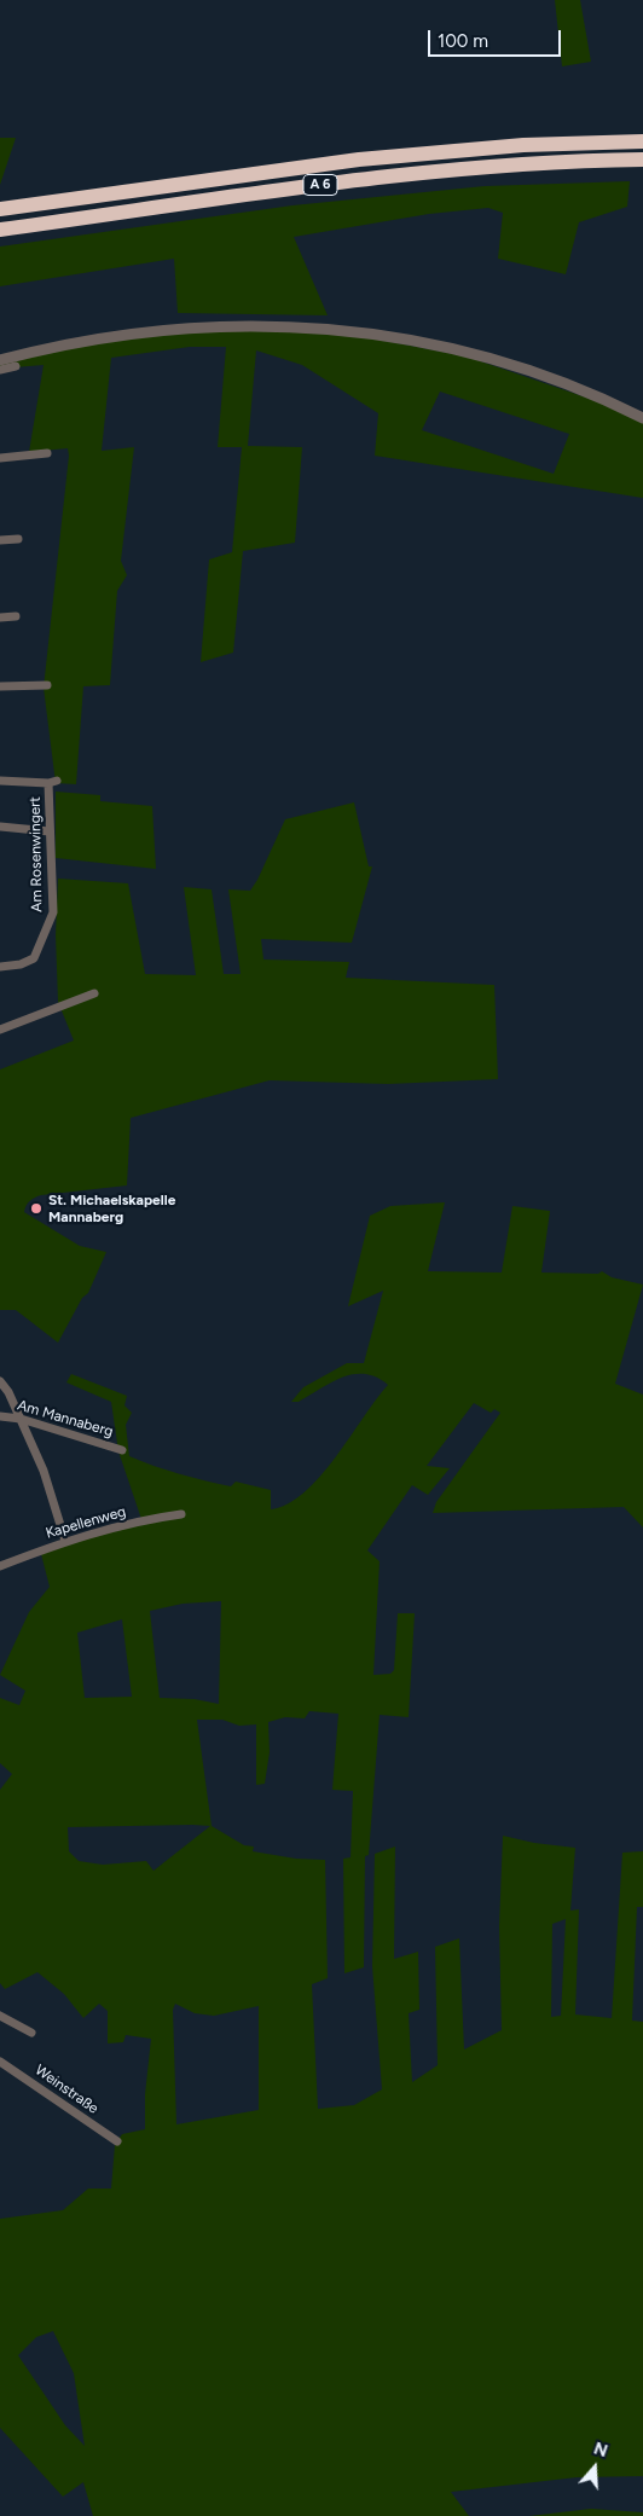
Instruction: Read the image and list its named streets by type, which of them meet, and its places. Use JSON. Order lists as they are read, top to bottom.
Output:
{
  "streets": {
    "highway": ["A 6"],
    "street": [
      "Am Rosenwingert",
      "Am Mannaberg",
      "Kapellenweg",
      "Weinstraße"
    ]
  },
  "places": ["St. Michaelskapelle Mannaberg"],
  "scale_bar": "100 m",
  "north": "top"
}
